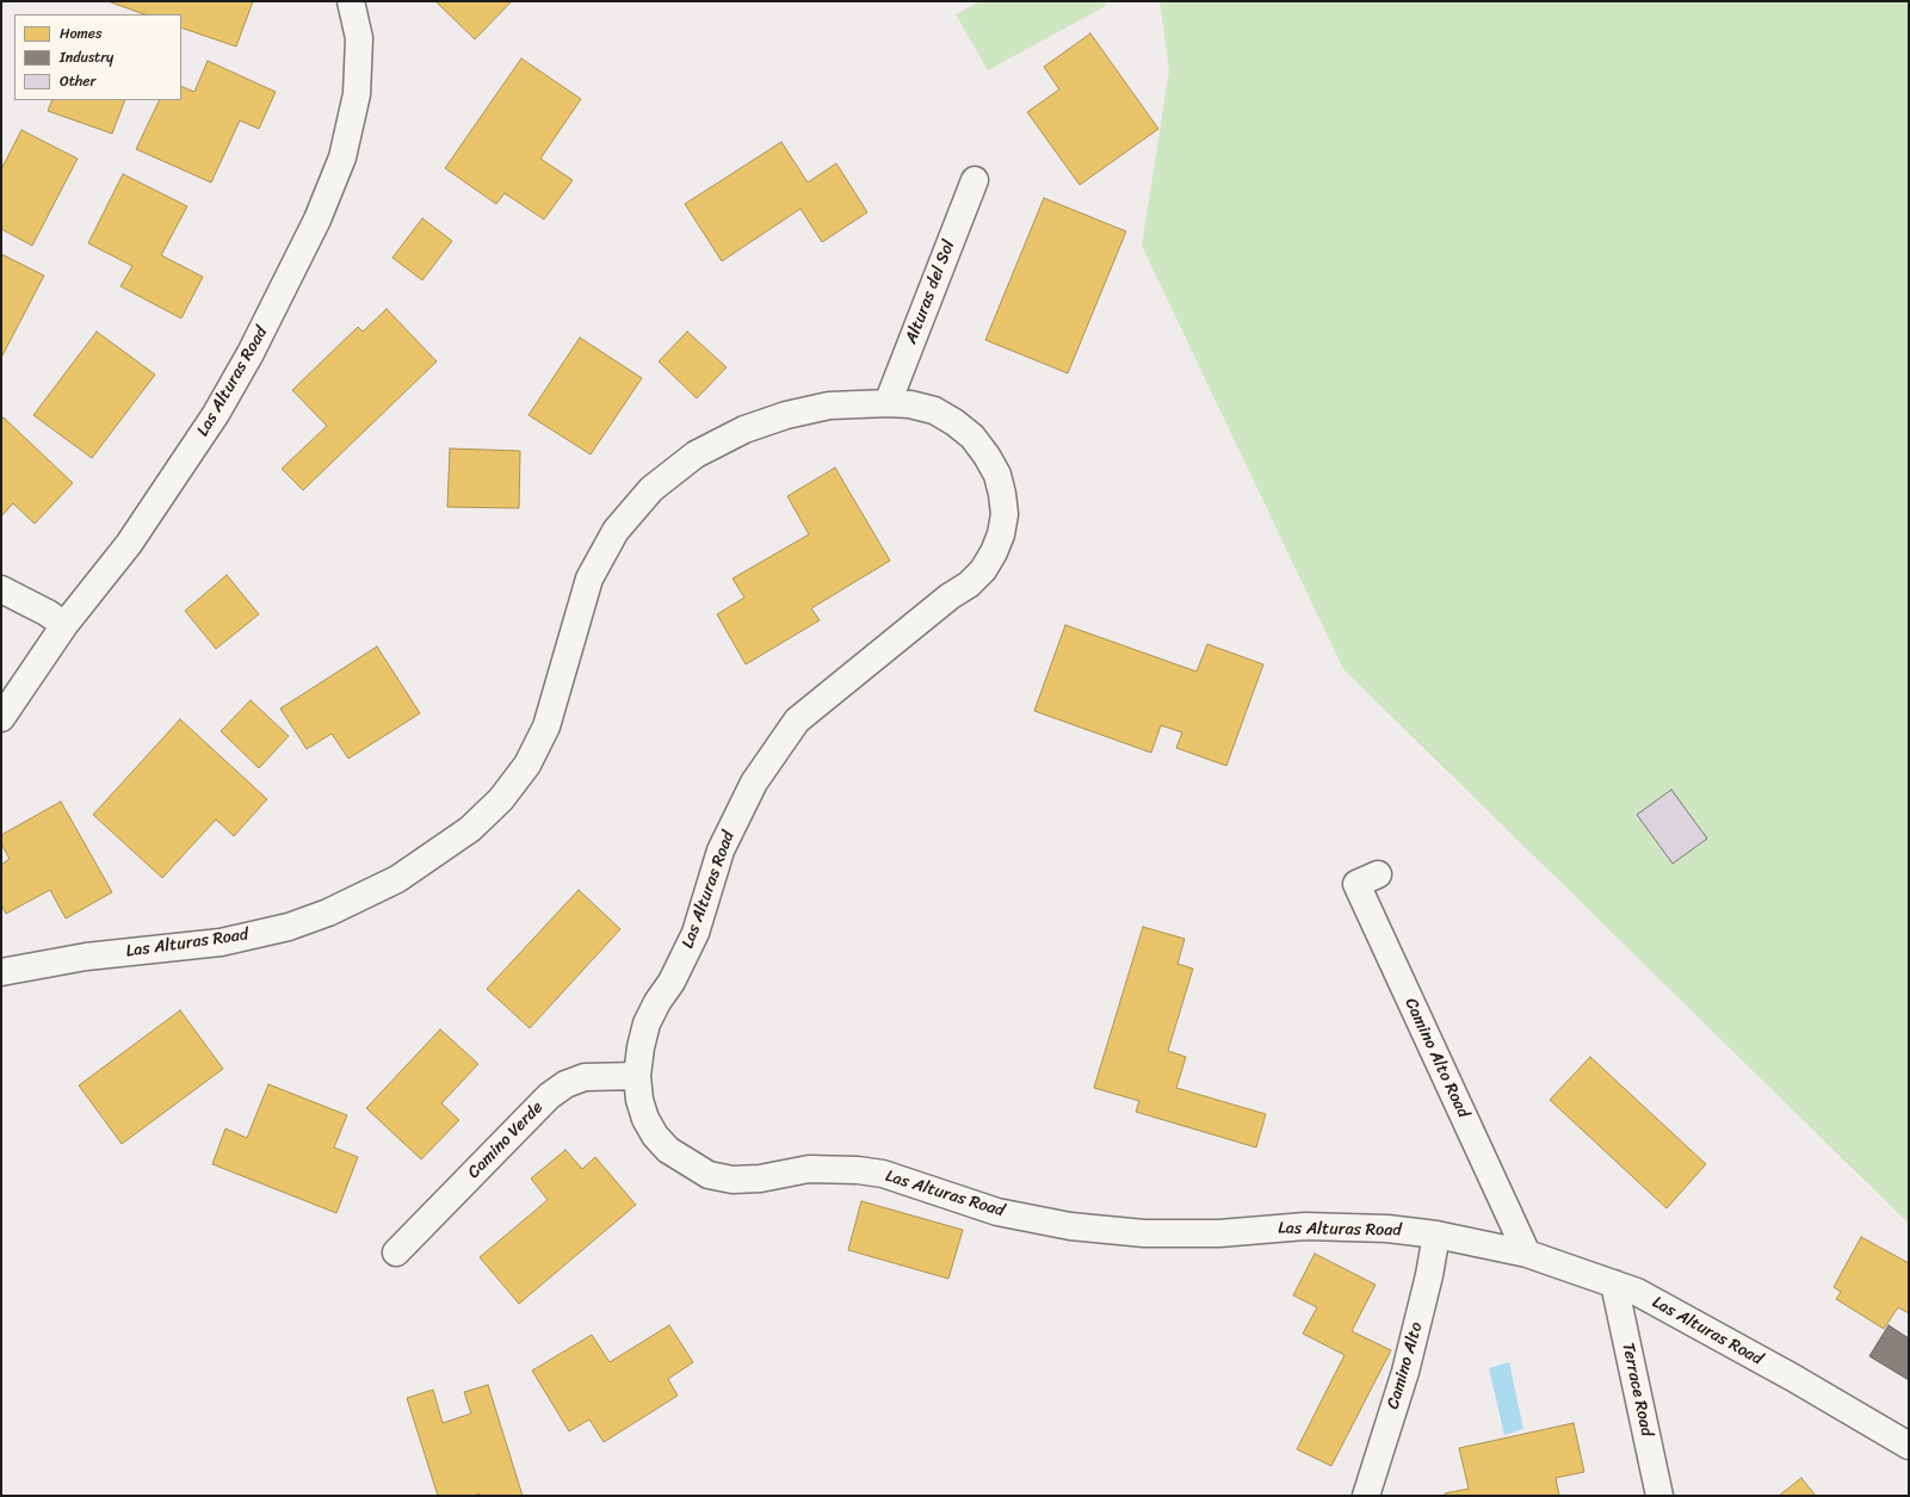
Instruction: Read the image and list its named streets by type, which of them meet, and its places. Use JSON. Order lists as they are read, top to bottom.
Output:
{
  "streets": {
    "street": [
      "Alturas del Sol",
      "Las Alturas Road",
      "Camino Alto Road",
      "Camino Verde",
      "Camino Alto",
      "Terrace Road"
    ]
  },
  "crossings": [
    ["Alturas del Sol", "Las Alturas Road"],
    ["Las Alturas Road", "Camino Alto Road"],
    ["Las Alturas Road", "Camino Verde"],
    ["Las Alturas Road", "Camino Alto"],
    ["Las Alturas Road", "Terrace Road"]
  ],
  "legend": ["Homes", "Industry", "Other"]
}
